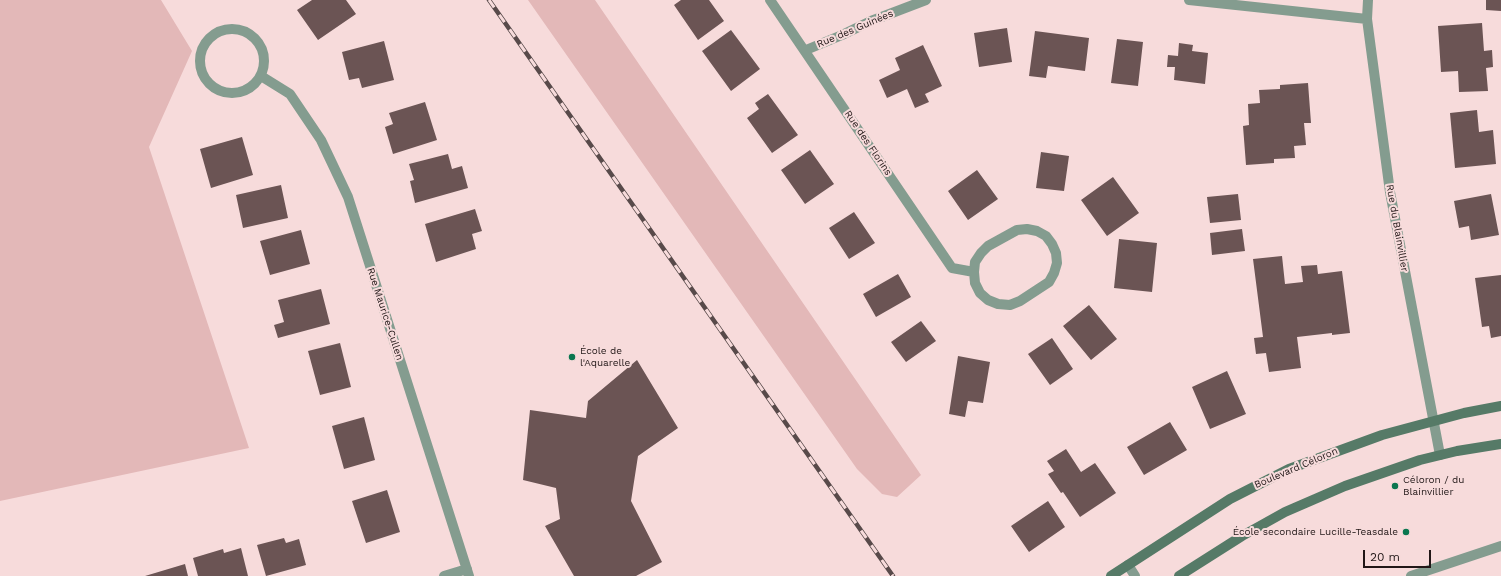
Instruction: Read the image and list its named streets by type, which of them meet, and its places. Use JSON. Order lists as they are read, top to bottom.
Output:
{
  "streets": {
    "street": [
      "Rue des Guinées",
      "Rue des Florins",
      "Rue du Blainvillier",
      "Rue Maurice-Cullen",
      "Boulevard Céloron"
    ]
  },
  "crossings": [
    ["Rue des Guinées", "Rue des Florins"],
    ["Rue du Blainvillier", "Boulevard Céloron"]
  ],
  "places": ["École de l'Aquarelle", "Céloron / du Blainvillier", "École secondaire Lucille-Teasdale"],
  "scale_bar": "20 m"
}
